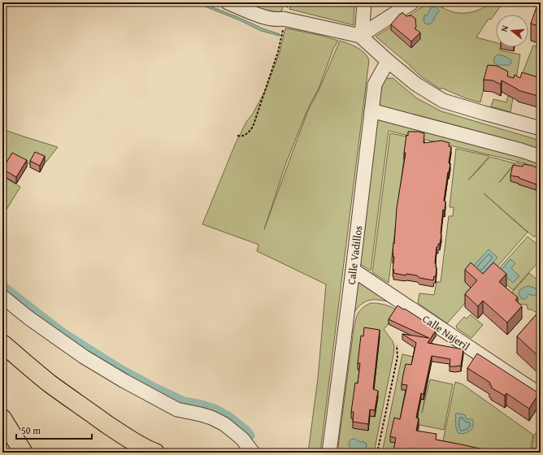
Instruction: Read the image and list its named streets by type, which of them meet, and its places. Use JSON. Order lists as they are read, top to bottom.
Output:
{
  "streets": {
    "street": ["Calle Vadillos", "Calle Najeril"]
  },
  "crossings": [
    ["Calle Vadillos", "Calle Najeril"]
  ],
  "scale_bar": "50 m",
  "north": "left"
}
